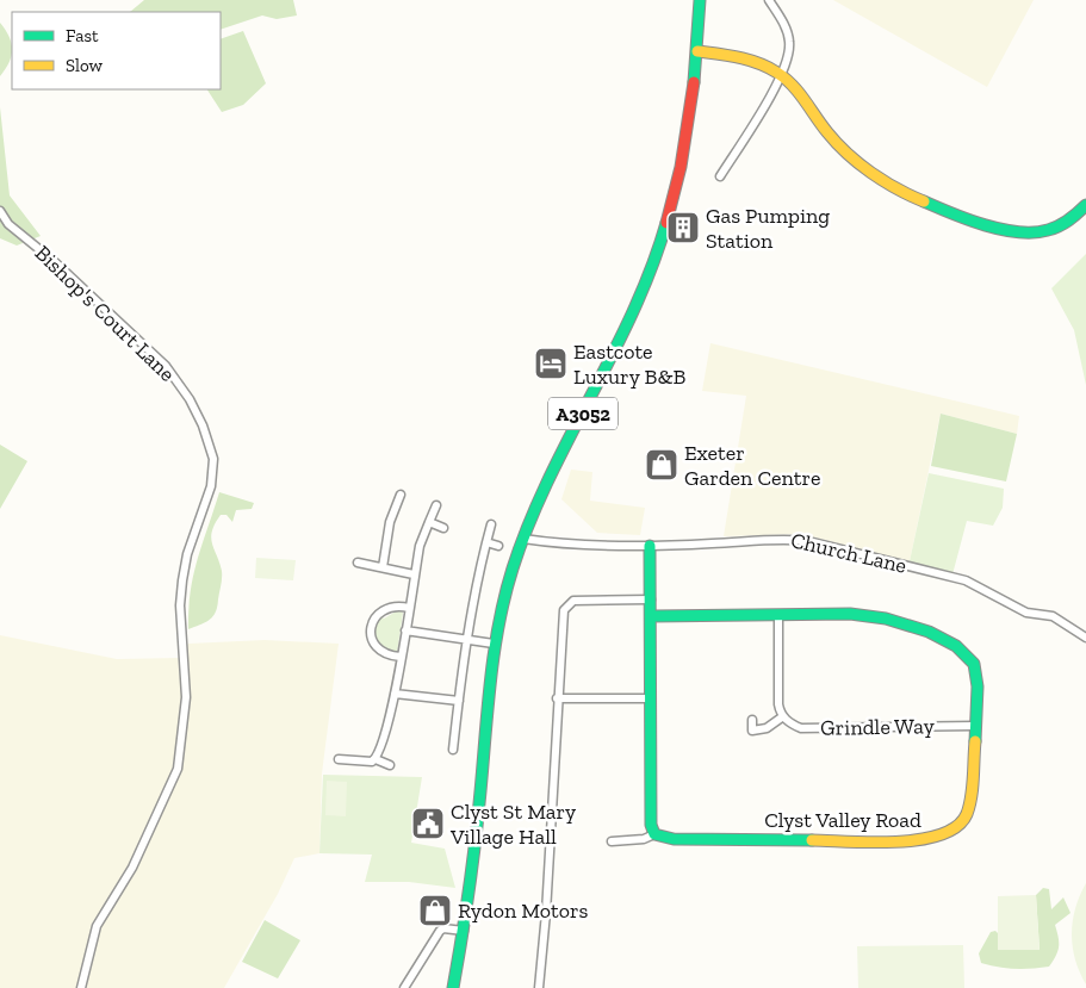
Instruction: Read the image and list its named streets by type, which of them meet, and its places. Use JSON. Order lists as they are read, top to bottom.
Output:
{
  "streets": {
    "street": [
      "Bishop's Court Lane",
      "A3052",
      "Church Lane",
      "Grindle Way",
      "Clyst Valley Road"
    ]
  },
  "crossings": [
    ["A3052", "Church Lane"],
    ["Grindle Way", "Clyst Valley Road"]
  ],
  "places": {
    "building": ["Gas Pumping Station"],
    "hotel": ["Eastcote Luxury B&B"],
    "shop": ["Exeter Garden Centre", "Rydon Motors"],
    "public building": ["Clyst St Mary Village Hall"]
  },
  "legend": ["Fast", "Slow"]
}
